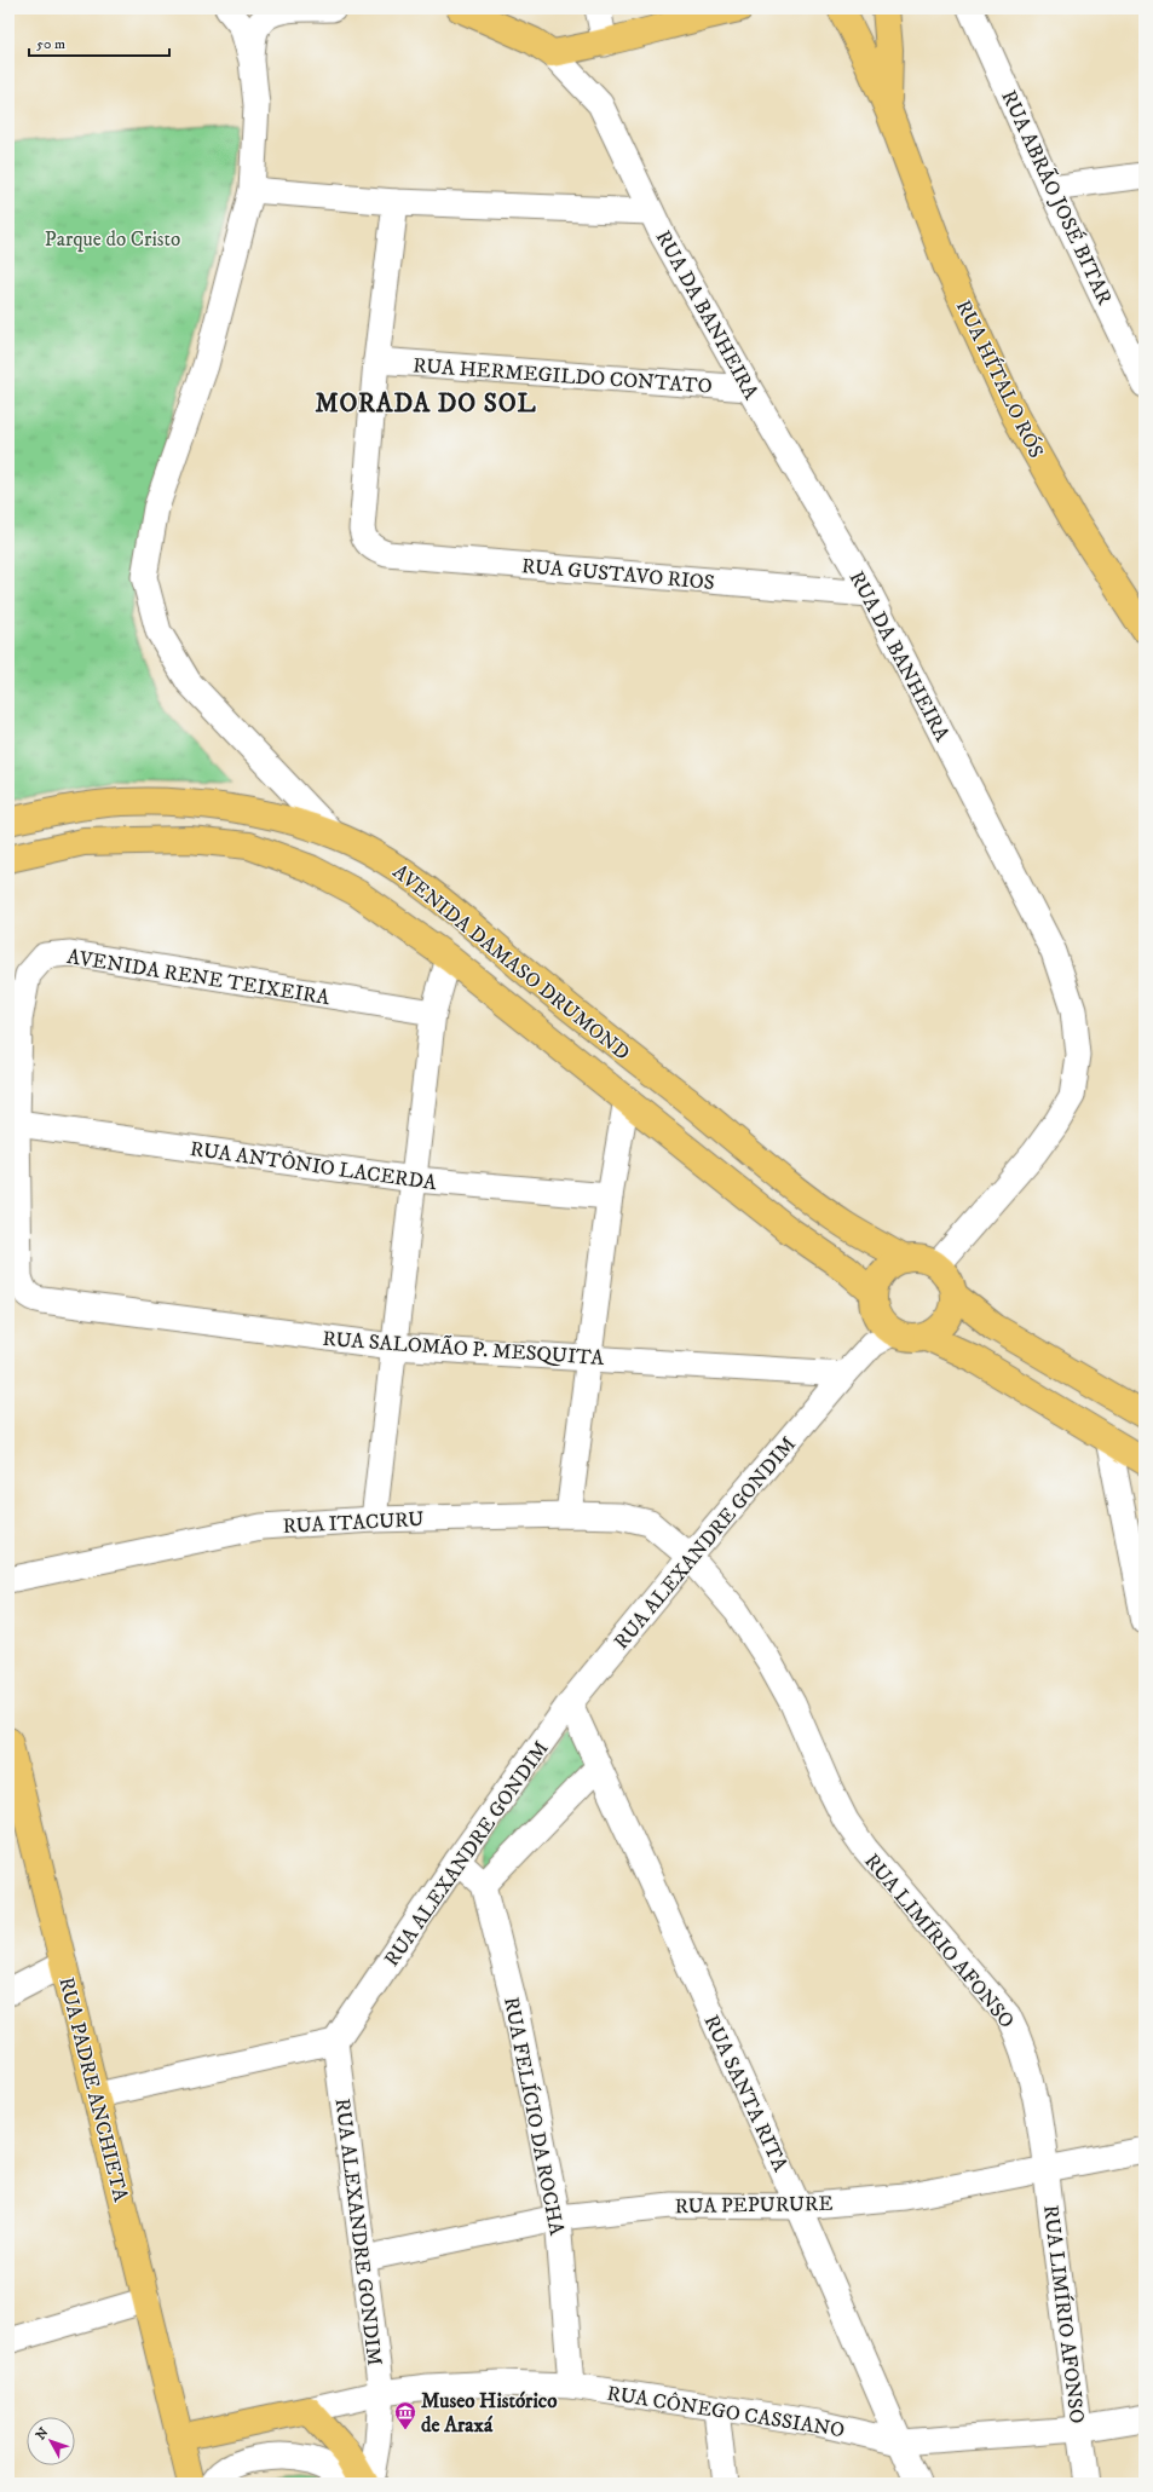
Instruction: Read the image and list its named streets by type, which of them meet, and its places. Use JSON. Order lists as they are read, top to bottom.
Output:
{
  "streets": {
    "main road": ["RUA HÍTALO RÓS", "AVENIDA DAMASO DRUMOND", "RUA PADRE ANCHIETA"],
    "street": [
      "RUA ABRÃO JOSÉ BITAR",
      "RUA DA BANHEIRA",
      "RUA HERMEGILDO CONTATO",
      "RUA GUSTAVO RIOS",
      "AVENIDA RENE TEIXEIRA",
      "RUA ANTÔNIO LACERDA",
      "RUA SALOMÃO P. MESQUITA",
      "RUA ITACURU",
      "RUA ALEXANDRE GONDIM",
      "RUA LIMÍRIO AFONSO",
      "RUA SANTA RITA",
      "RUA FELÍCIO DA ROCHA",
      "RUA PEPURURE",
      "RUA CÔNEGO CASSIANO"
    ]
  },
  "crossings": [
    ["RUA DA BANHEIRA", "RUA HERMEGILDO CONTATO"],
    ["RUA DA BANHEIRA", "RUA GUSTAVO RIOS"],
    ["RUA DA BANHEIRA", "AVENIDA DAMASO DRUMOND"],
    ["RUA DA BANHEIRA", "RUA ALEXANDRE GONDIM"],
    ["RUA HERMEGILDO CONTATO", "RUA GUSTAVO RIOS"],
    ["AVENIDA DAMASO DRUMOND", "RUA ALEXANDRE GONDIM"],
    ["AVENIDA RENE TEIXEIRA", "RUA ANTÔNIO LACERDA"],
    ["AVENIDA RENE TEIXEIRA", "RUA SALOMÃO P. MESQUITA"],
    ["RUA SALOMÃO P. MESQUITA", "RUA ALEXANDRE GONDIM"],
    ["RUA ITACURU", "RUA ALEXANDRE GONDIM"],
    ["RUA ITACURU", "RUA LIMÍRIO AFONSO"],
    ["RUA ALEXANDRE GONDIM", "RUA LIMÍRIO AFONSO"],
    ["RUA ALEXANDRE GONDIM", "RUA SANTA RITA"],
    ["RUA ALEXANDRE GONDIM", "RUA PEPURURE"],
    ["RUA ALEXANDRE GONDIM", "RUA CÔNEGO CASSIANO"],
    ["RUA LIMÍRIO AFONSO", "RUA PEPURURE"],
    ["RUA LIMÍRIO AFONSO", "RUA CÔNEGO CASSIANO"],
    ["RUA SANTA RITA", "RUA PEPURURE"],
    ["RUA SANTA RITA", "RUA CÔNEGO CASSIANO"],
    ["RUA FELÍCIO DA ROCHA", "RUA PEPURURE"],
    ["RUA FELÍCIO DA ROCHA", "RUA CÔNEGO CASSIANO"]
  ],
  "districts": ["MORADA DO SOL"],
  "parks": ["Parque do Cristo"],
  "places": {
    "museum": ["Museo Histórico de Araxá"]
  },
  "scale_bar": "50 m",
  "north": "top left"
}
